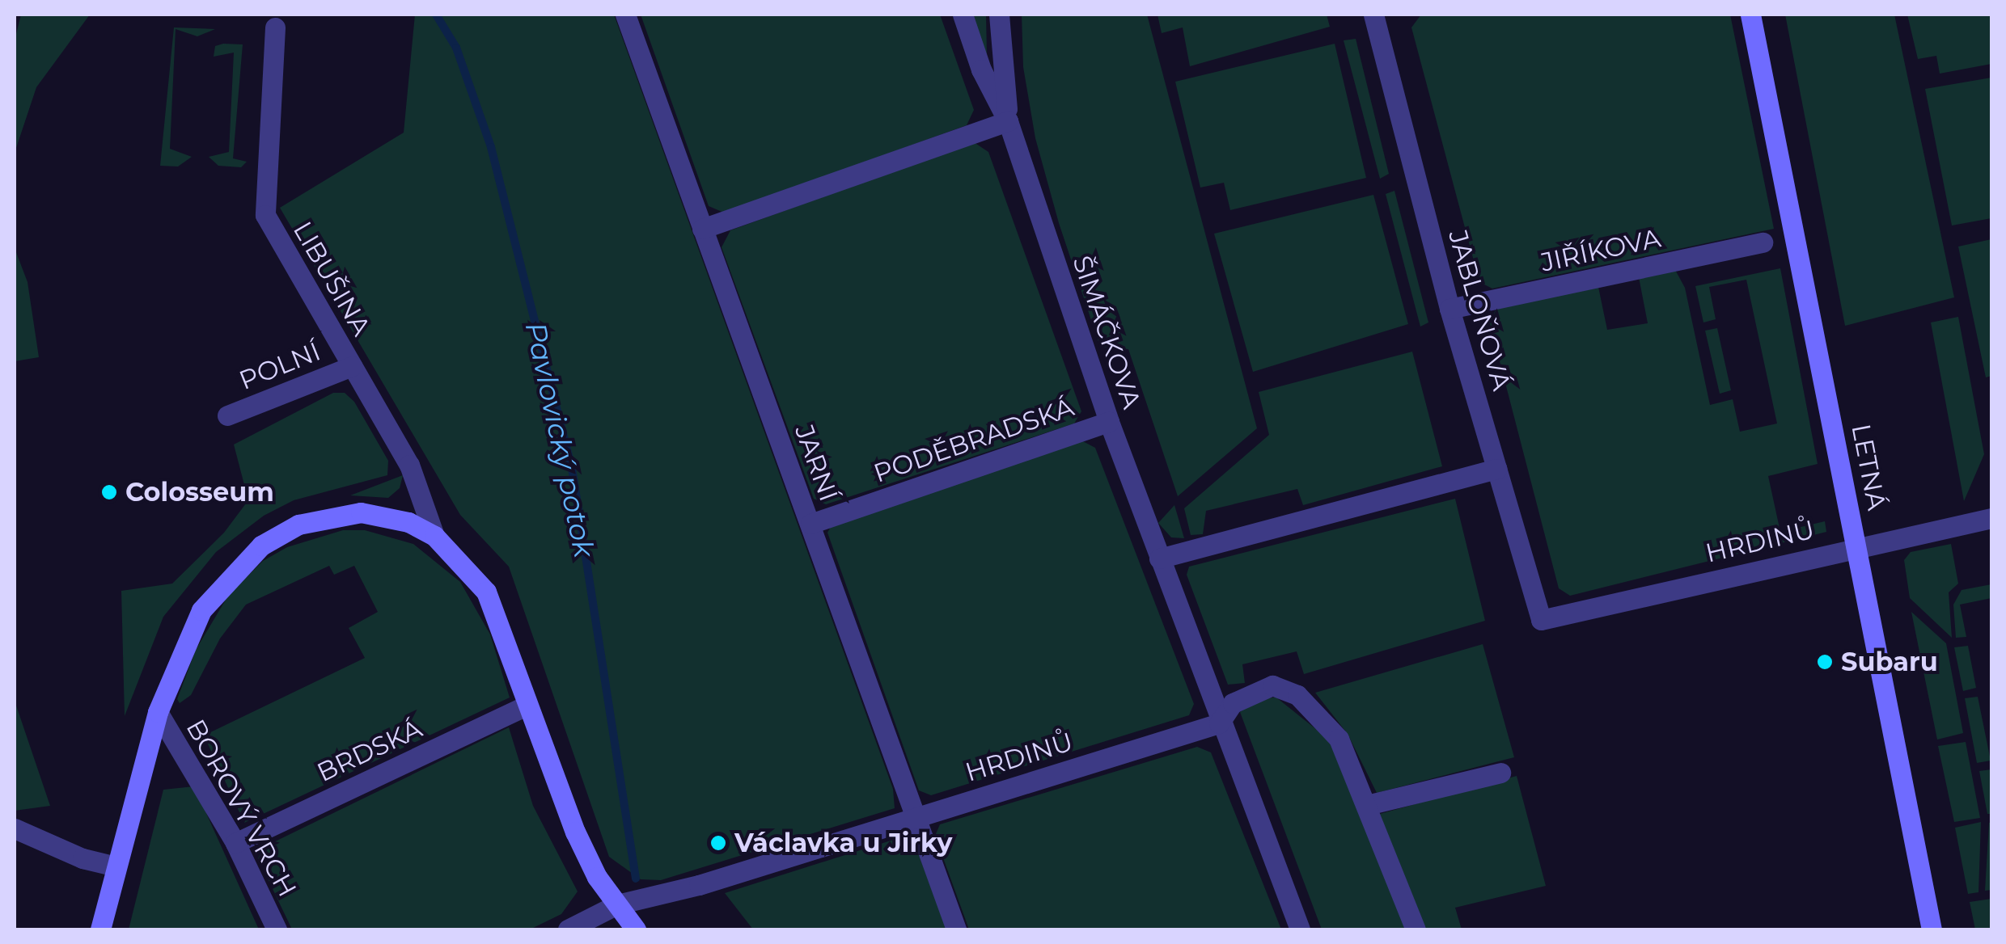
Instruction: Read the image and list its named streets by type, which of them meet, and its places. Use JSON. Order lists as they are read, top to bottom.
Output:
{
  "streets": {
    "main road": ["LETNÁ"],
    "street": [
      "JIŘÍKOVA",
      "LIBUŠINA",
      "JABLOŇOVÁ",
      "ŠIMÁČKOVA",
      "POLNÍ",
      "PODĚBRADSKÁ",
      "JARNÍ",
      "HRDINŮ",
      "BRDSKÁ",
      "BOROVÝ VRCH"
    ]
  },
  "crossings": [
    ["JIŘÍKOVA", "JABLOŇOVÁ"],
    ["LIBUŠINA", "POLNÍ"],
    ["JABLOŇOVÁ", "HRDINŮ"],
    ["ŠIMÁČKOVA", "PODĚBRADSKÁ"],
    ["ŠIMÁČKOVA", "HRDINŮ"],
    ["PODĚBRADSKÁ", "JARNÍ"],
    ["JARNÍ", "HRDINŮ"],
    ["LETNÁ", "HRDINŮ"],
    ["BRDSKÁ", "BOROVÝ VRCH"]
  ],
  "water": ["Pavlovický potok"],
  "places": ["Colosseum", "Subaru", "Václavka u Jirky"]
}
